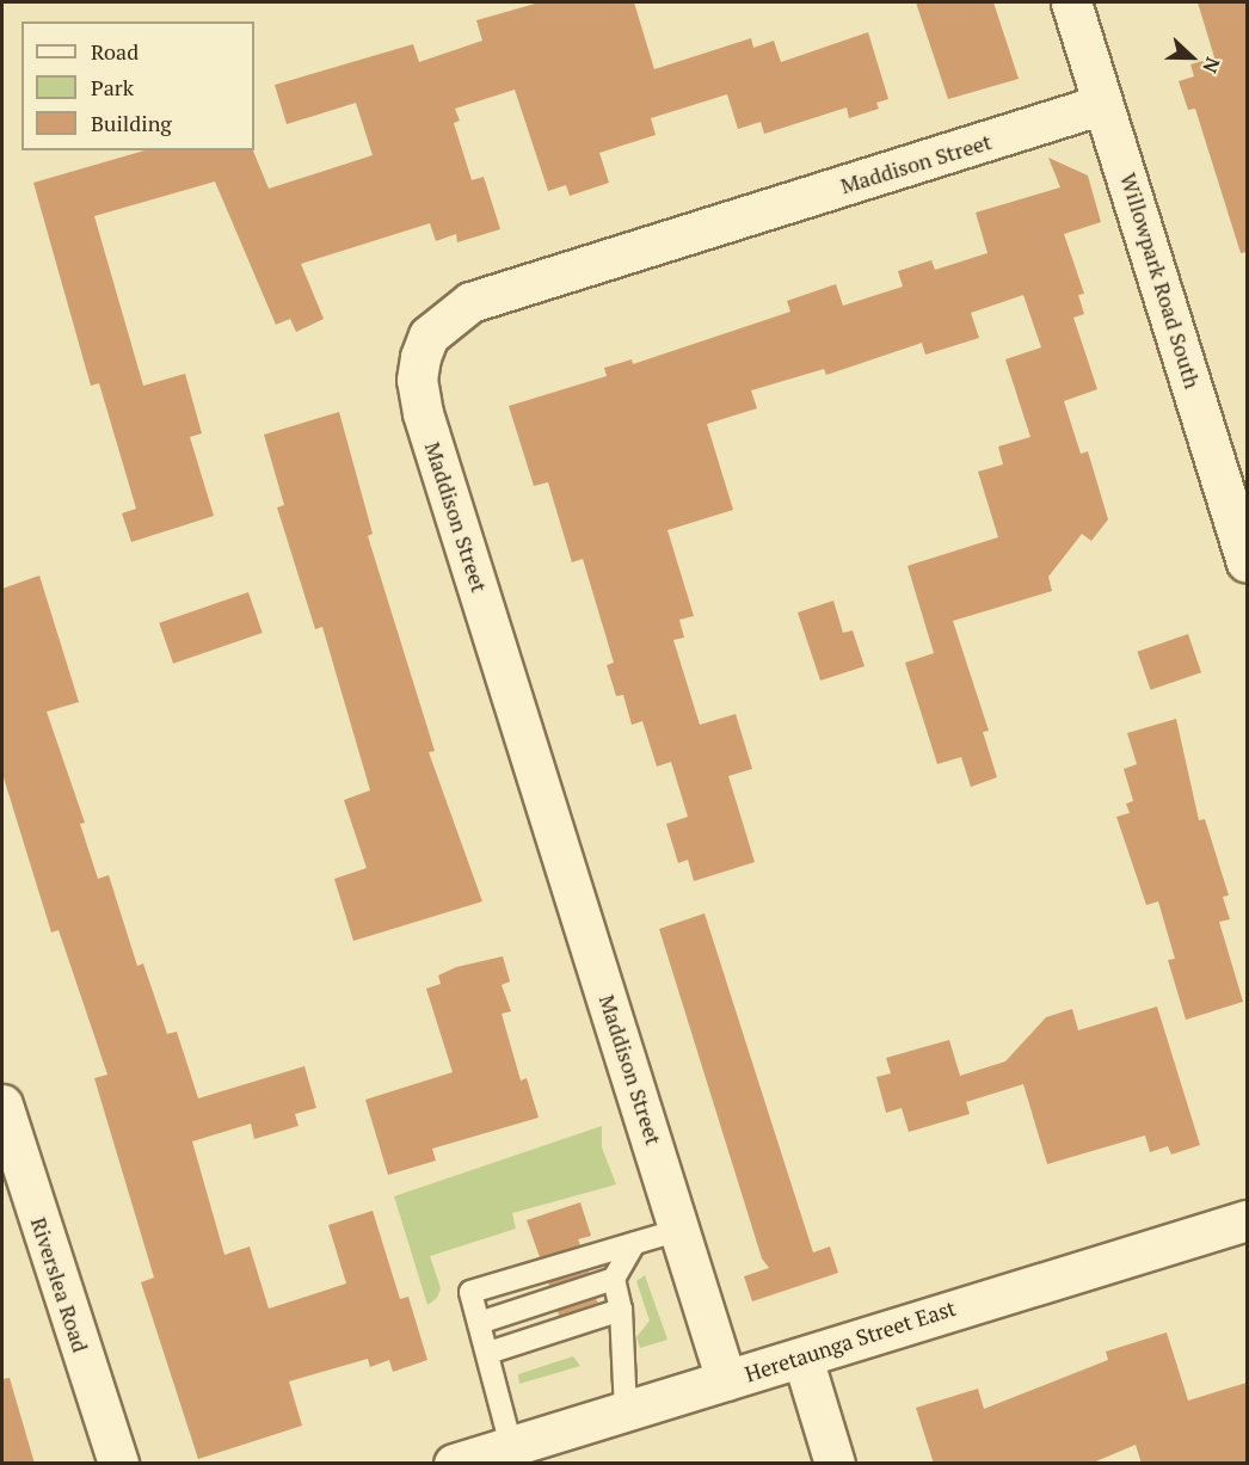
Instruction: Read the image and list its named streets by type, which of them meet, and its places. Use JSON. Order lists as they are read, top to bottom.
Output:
{
  "streets": {
    "street": [
      "Maddison Street",
      "Willowpark Road South",
      "Riverslea Road",
      "Heretaunga Street East"
    ]
  },
  "crossings": [
    ["Maddison Street", "Willowpark Road South"],
    ["Maddison Street", "Heretaunga Street East"]
  ],
  "legend": ["Road", "Park", "Building"],
  "north": "right"
}
